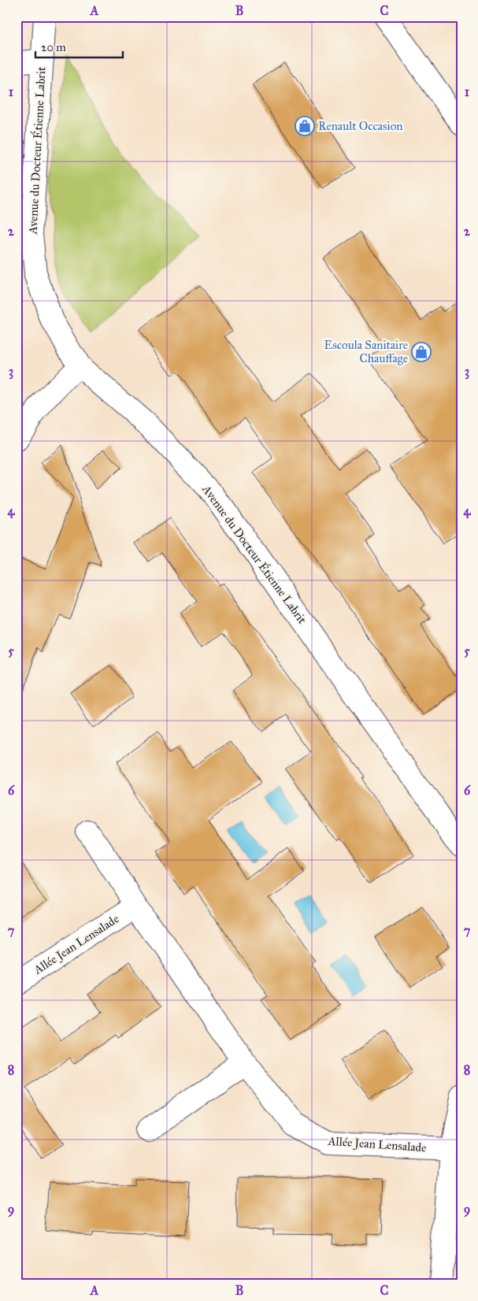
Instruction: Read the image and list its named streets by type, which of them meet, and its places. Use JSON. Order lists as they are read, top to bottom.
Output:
{
  "streets": {
    "street": ["Avenue du Docteur Étienne Labrit", "Allée Jean Lensalade"]
  },
  "places": {
    "shop": ["Renault Occasion", "Escoula Sanitaire Chauffage"]
  },
  "scale_bar": "20 m",
  "grid": {
    "columns": ["A", "B", "C"],
    "rows": [
      "1",
      "2",
      "3",
      "4",
      "5",
      "6",
      "7",
      "8",
      "9"
    ]
  }
}
